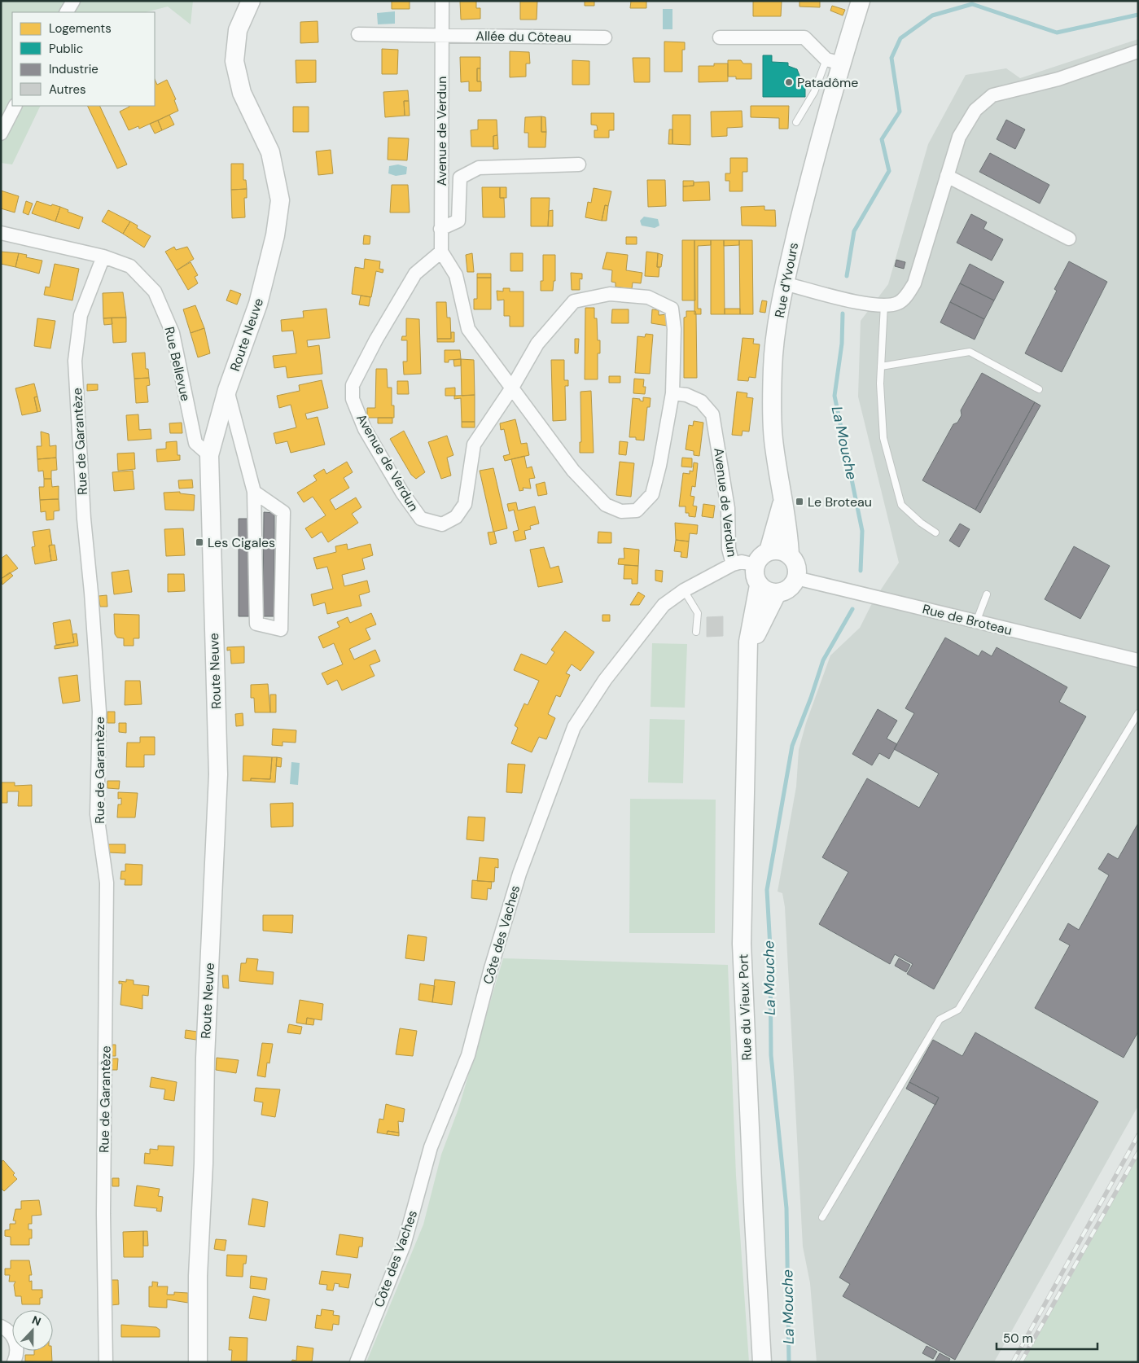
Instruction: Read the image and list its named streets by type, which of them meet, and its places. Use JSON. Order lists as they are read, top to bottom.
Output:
{
  "streets": {
    "main road": ["Rue d'Yvours", "Route Neuve", "Rue du Vieux Port"],
    "street": [
      "Allée du Côteau",
      "Avenue de Verdun",
      "Rue Bellevue",
      "Rue de Garantèze",
      "Rue de Broteau",
      "Côte des Vaches"
    ]
  },
  "crossings": [
    ["Allée du Côteau", "Avenue de Verdun"],
    ["Avenue de Verdun", "Côte des Vaches"],
    ["Rue d'Yvours", "Rue de Broteau"],
    ["Rue d'Yvours", "Rue du Vieux Port"],
    ["Route Neuve", "Rue Bellevue"],
    ["Rue Bellevue", "Rue de Garantèze"],
    ["Rue de Broteau", "Rue du Vieux Port"]
  ],
  "water": ["La Mouche"],
  "places": {
    "other": ["Patadôme"],
    "transit": ["Le Broteau", "Les Cigales"]
  },
  "legend": [
    "Logements",
    "Public",
    "Industrie",
    "Autres"
  ],
  "scale_bar": "50 m",
  "north": "top"
}
